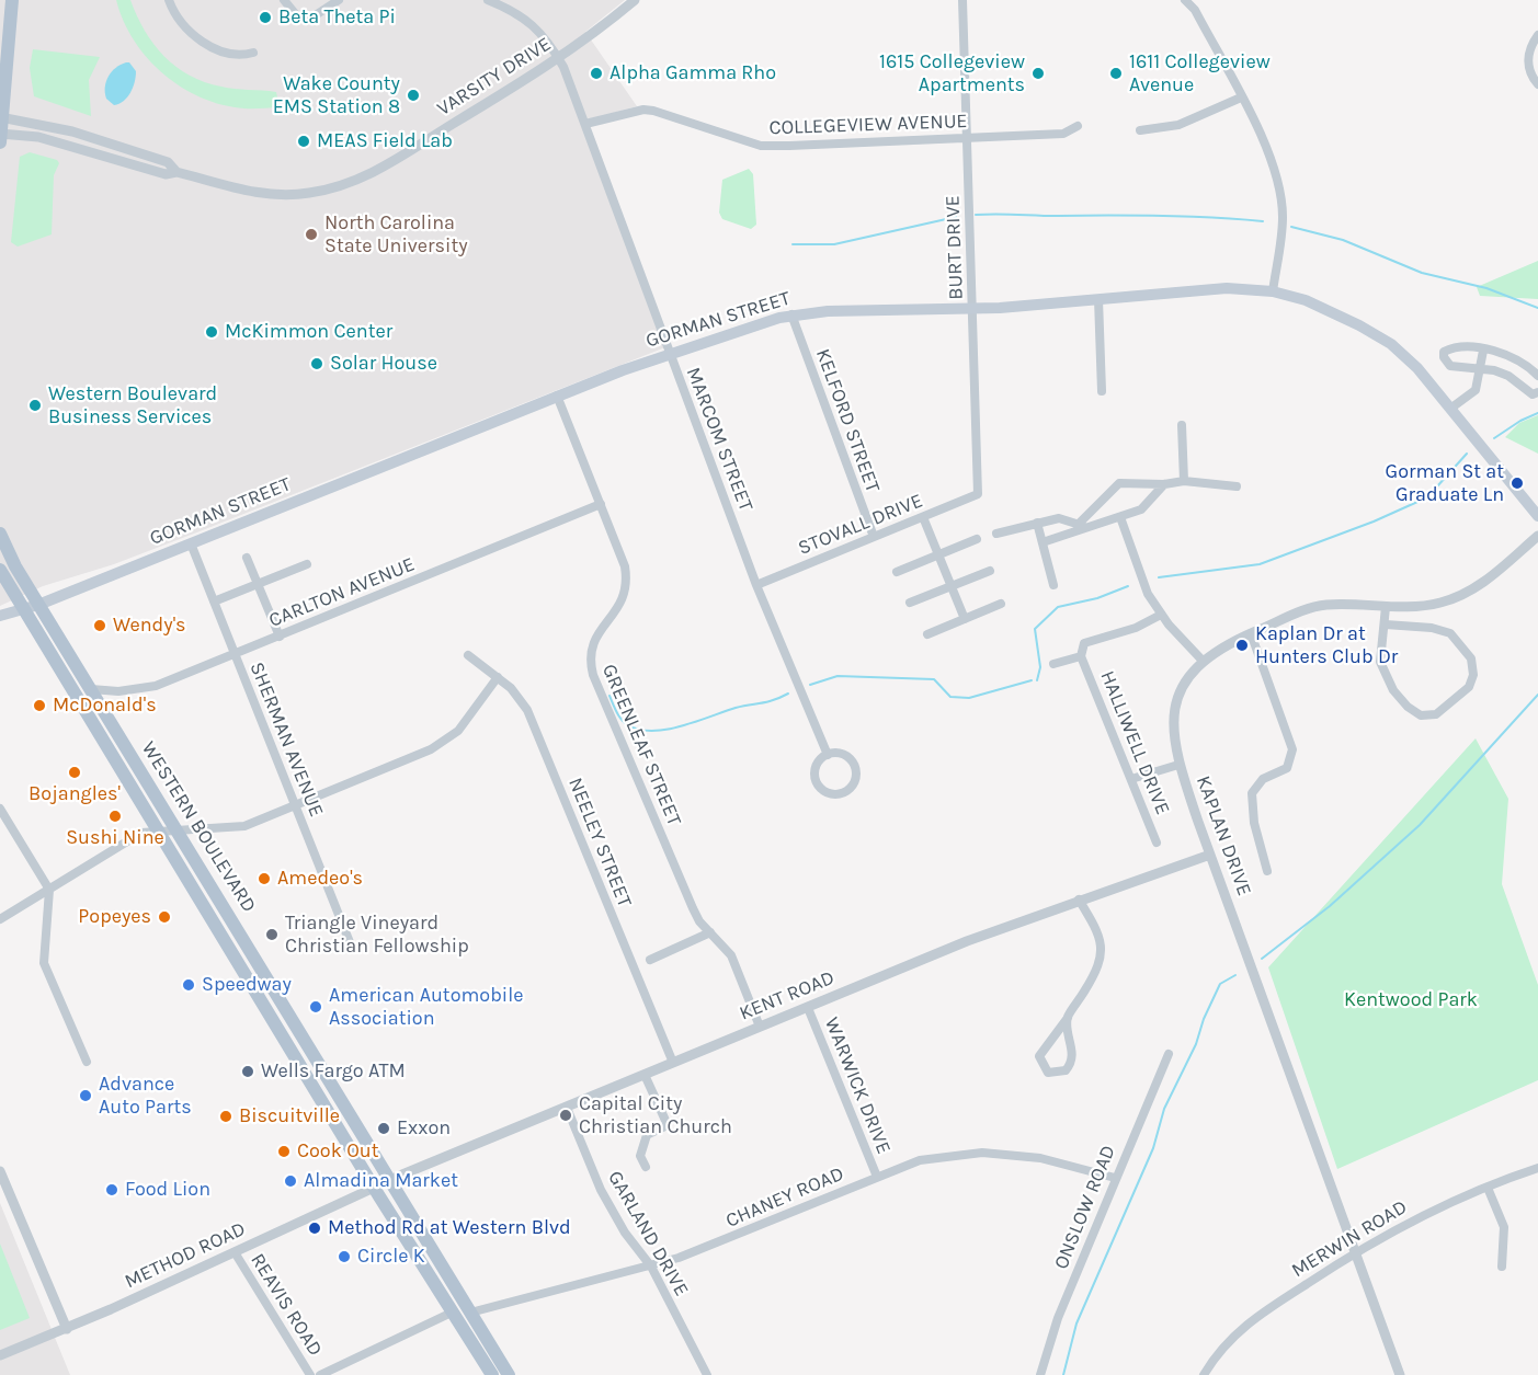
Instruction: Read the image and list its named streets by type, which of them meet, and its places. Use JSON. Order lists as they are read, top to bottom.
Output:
{
  "streets": {
    "main road": ["GORMAN STREET", "WESTERN BOULEVARD"],
    "street": [
      "VARSITY DRIVE",
      "COLLEGEVIEW AVENUE",
      "BURT DRIVE",
      "KELFORD STREET",
      "MARCOM STREET",
      "STOVALL DRIVE",
      "CARLTON AVENUE",
      "SHERMAN AVENUE",
      "HALLIWELL DRIVE",
      "GREENLEAF STREET",
      "KAPLAN DRIVE",
      "NEELEY STREET",
      "KENT ROAD",
      "WARWICK DRIVE",
      "CHANEY ROAD",
      "ONSLOW ROAD",
      "GARLAND DRIVE",
      "MERWIN ROAD",
      "METHOD ROAD",
      "REAVIS ROAD"
    ]
  },
  "crossings": [
    ["VARSITY DRIVE", "MARCOM STREET"],
    ["COLLEGEVIEW AVENUE", "BURT DRIVE"],
    ["COLLEGEVIEW AVENUE", "MARCOM STREET"],
    ["BURT DRIVE", "GORMAN STREET"],
    ["BURT DRIVE", "STOVALL DRIVE"],
    ["GORMAN STREET", "KELFORD STREET"],
    ["GORMAN STREET", "MARCOM STREET"],
    ["GORMAN STREET", "SHERMAN AVENUE"],
    ["GORMAN STREET", "GREENLEAF STREET"],
    ["GORMAN STREET", "WESTERN BOULEVARD"],
    ["KELFORD STREET", "STOVALL DRIVE"],
    ["MARCOM STREET", "STOVALL DRIVE"],
    ["CARLTON AVENUE", "SHERMAN AVENUE"],
    ["CARLTON AVENUE", "GREENLEAF STREET"],
    ["CARLTON AVENUE", "WESTERN BOULEVARD"],
    ["GREENLEAF STREET", "KENT ROAD"],
    ["WESTERN BOULEVARD", "KENT ROAD"],
    ["WESTERN BOULEVARD", "CHANEY ROAD"],
    ["WESTERN BOULEVARD", "METHOD ROAD"],
    ["KAPLAN DRIVE", "KENT ROAD"],
    ["KAPLAN DRIVE", "MERWIN ROAD"],
    ["NEELEY STREET", "KENT ROAD"],
    ["KENT ROAD", "WARWICK DRIVE"],
    ["KENT ROAD", "GARLAND DRIVE"],
    ["KENT ROAD", "METHOD ROAD"],
    ["WARWICK DRIVE", "CHANEY ROAD"],
    ["CHANEY ROAD", "ONSLOW ROAD"],
    ["CHANEY ROAD", "GARLAND DRIVE"],
    ["METHOD ROAD", "REAVIS ROAD"]
  ],
  "parks": ["Kentwood Park"],
  "places": [
    "Beta Theta Pi",
    "Alpha Gamma Rho",
    "1615 Collegeview Apartments",
    "1611 Collegeview Avenue",
    "Wake County EMS Station 8",
    "MEAS Field Lab",
    "North Carolina State University",
    "McKimmon Center",
    "Solar House",
    "Western Boulevard Business Services",
    "Gorman St at Graduate Ln",
    "Wendy's",
    "Kaplan Dr at Hunters Club Dr",
    "McDonald's",
    "Bojangles'",
    "Sushi Nine",
    "Amedeo's",
    "Popeyes",
    "Triangle Vineyard Christian Fellowship",
    "Speedway",
    "American Automobile Association",
    "Wells Fargo ATM",
    "Advance Auto Parts",
    "Capital City Christian Church",
    "Biscuitville",
    "Exxon",
    "Cook Out",
    "Almadina Market",
    "Food Lion",
    "Method Rd at Western Blvd",
    "Circle K"
  ]
}
